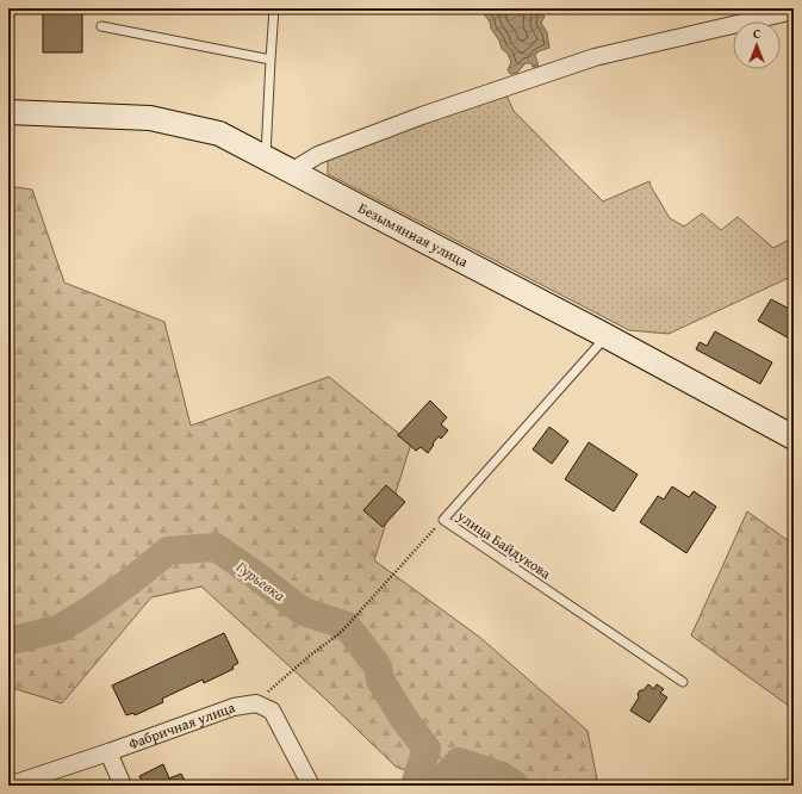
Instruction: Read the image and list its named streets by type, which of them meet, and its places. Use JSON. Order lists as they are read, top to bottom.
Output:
{
  "streets": {
    "main road": ["Безымянная улица"],
    "street": ["Фабричная улица"],
    "lane": ["улица Байдукова"]
  },
  "crossings": [
    ["Безымянная улица", "улица Байдукова"]
  ],
  "water": ["Гурьевка"],
  "north": "top"
}
